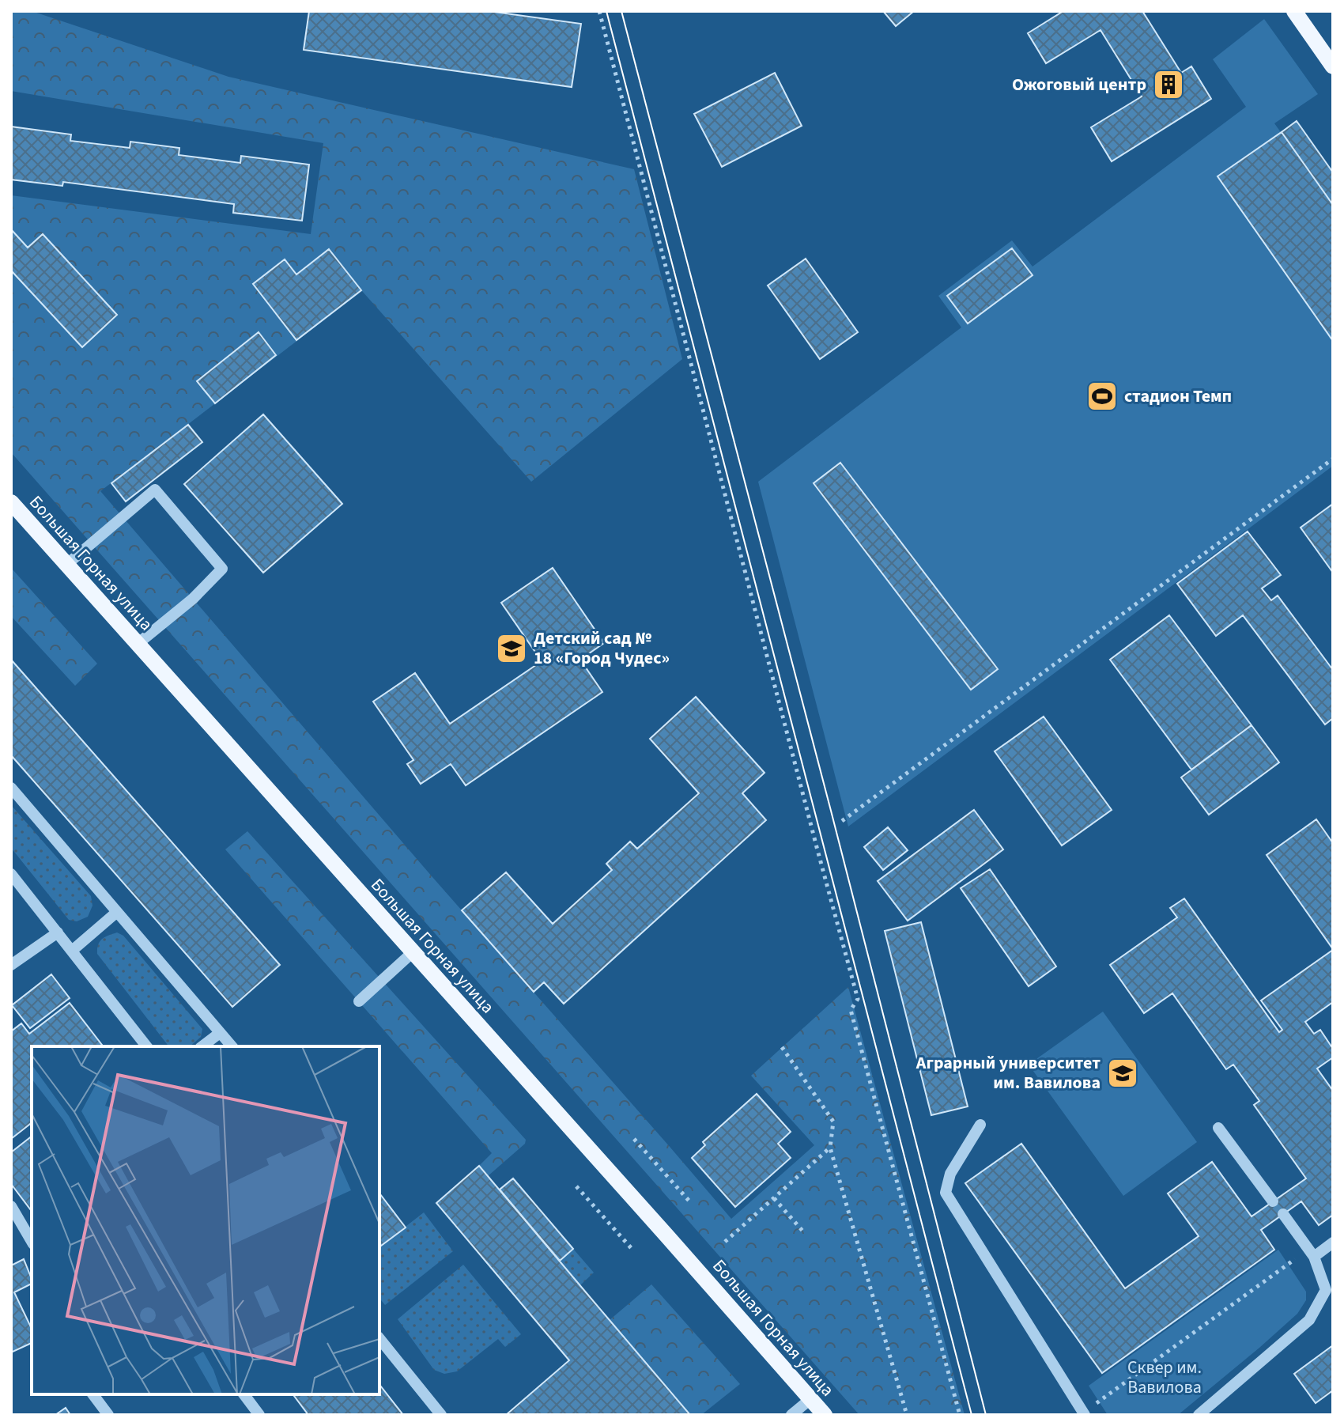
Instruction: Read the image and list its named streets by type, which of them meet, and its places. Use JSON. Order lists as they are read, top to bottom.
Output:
{
  "streets": {
    "main road": ["Большая Горная улица"]
  },
  "parks": ["Сквер им. Вавилова"],
  "places": {
    "building": ["Ожоговый центр"],
    "sports": ["стадион Темп"],
    "school or university": ["Детский сад № 18 «Город Чудес»", "Аграрный университет им. Вавилова"]
  }
}
